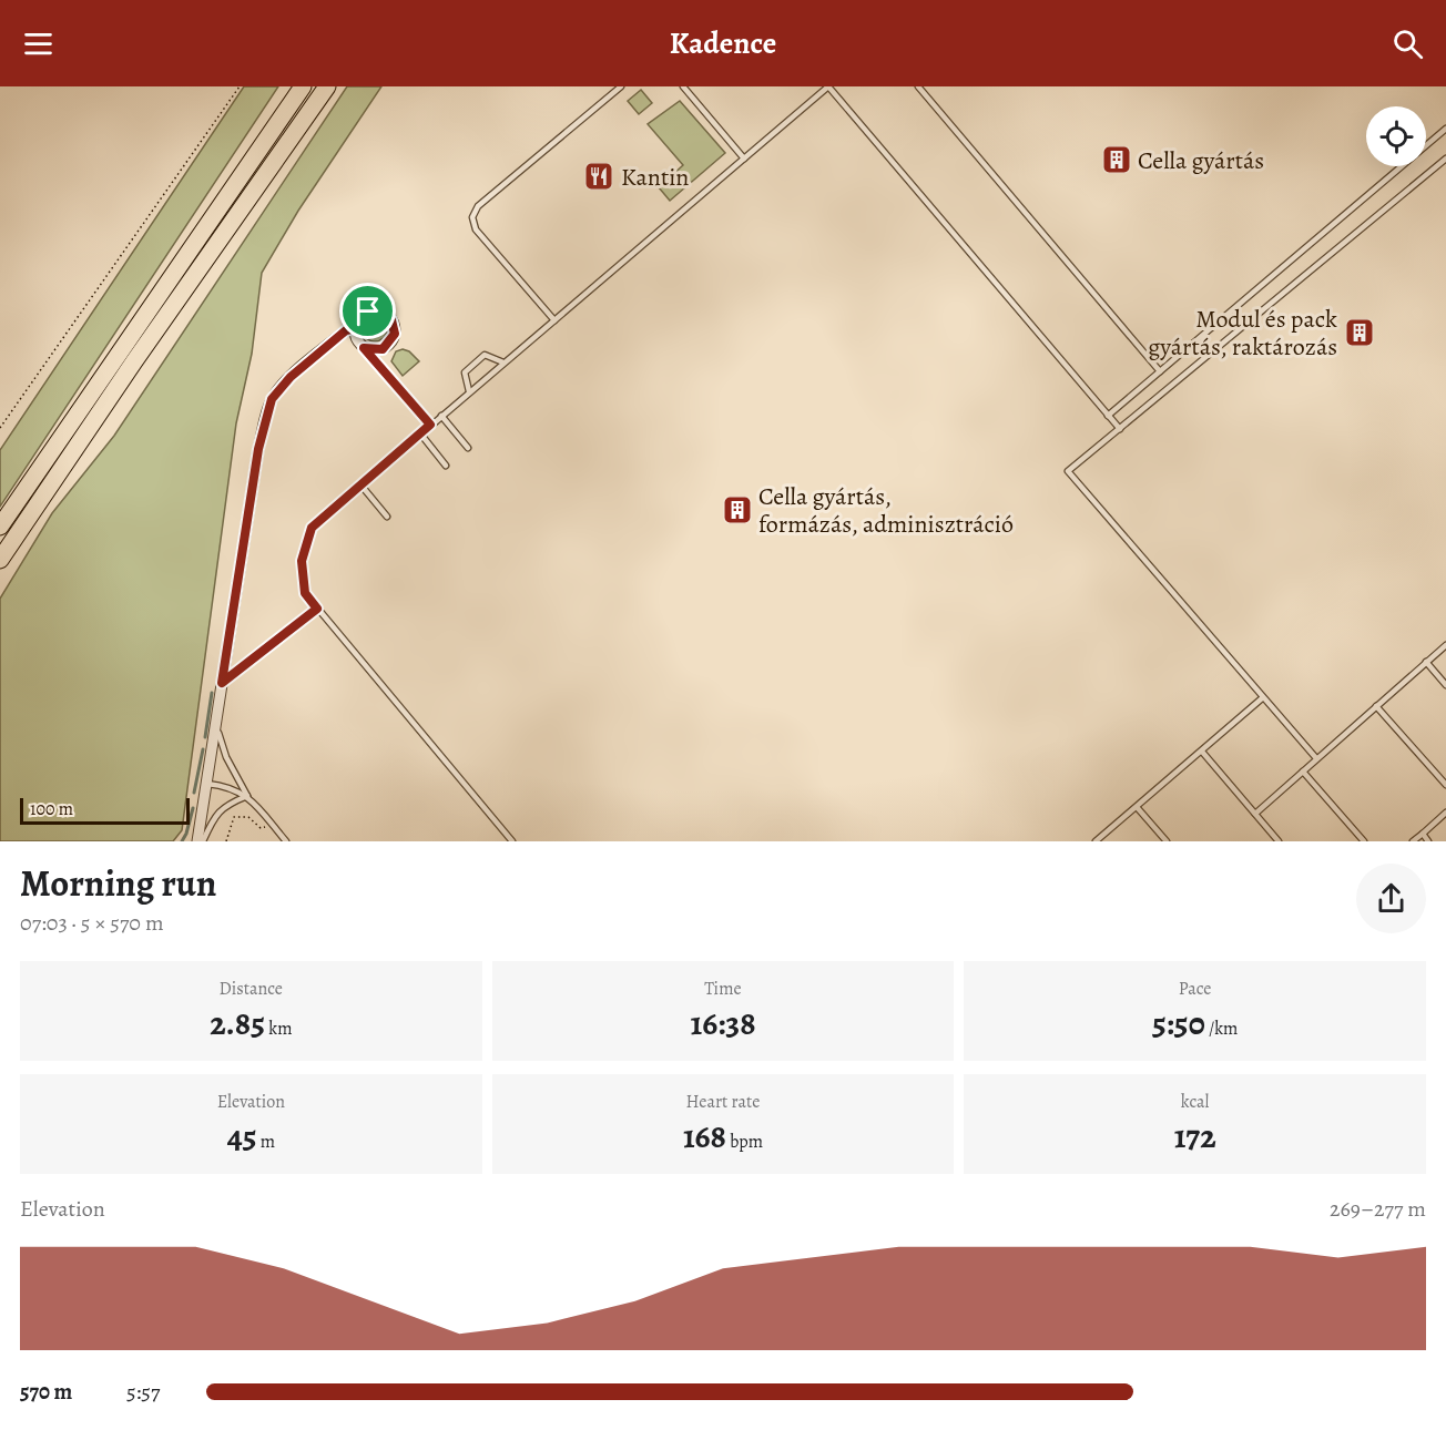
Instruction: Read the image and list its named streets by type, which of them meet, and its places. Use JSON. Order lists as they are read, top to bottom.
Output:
{
  "places": {
    "building": ["Cella gyártás", "Modul és pack gyártás, raktározás", "Cella gyártás, formázás, adminisztráció"],
    "restaurant": ["Kantin"]
  },
  "scale_bar": "100 m",
  "page": {
    "header": "Kadence",
    "scale": "100 m",
    "heading": ["Morning run", "07:03 · 5 × 570 m"],
    "stats": [
      ["Distance", "2.85 km"],
      ["Time", "16:38"],
      ["Pace", "5:50 /km"],
      ["Elevation", "45 m"],
      ["Heart rate", "168 bpm"],
      ["kcal", "172"]
    ],
    "chart": ["Elevation", "269–277 m"],
    "list": [
      {
        "name": "570 m",
        "note": "5:57"
      }
    ]
  }
}
